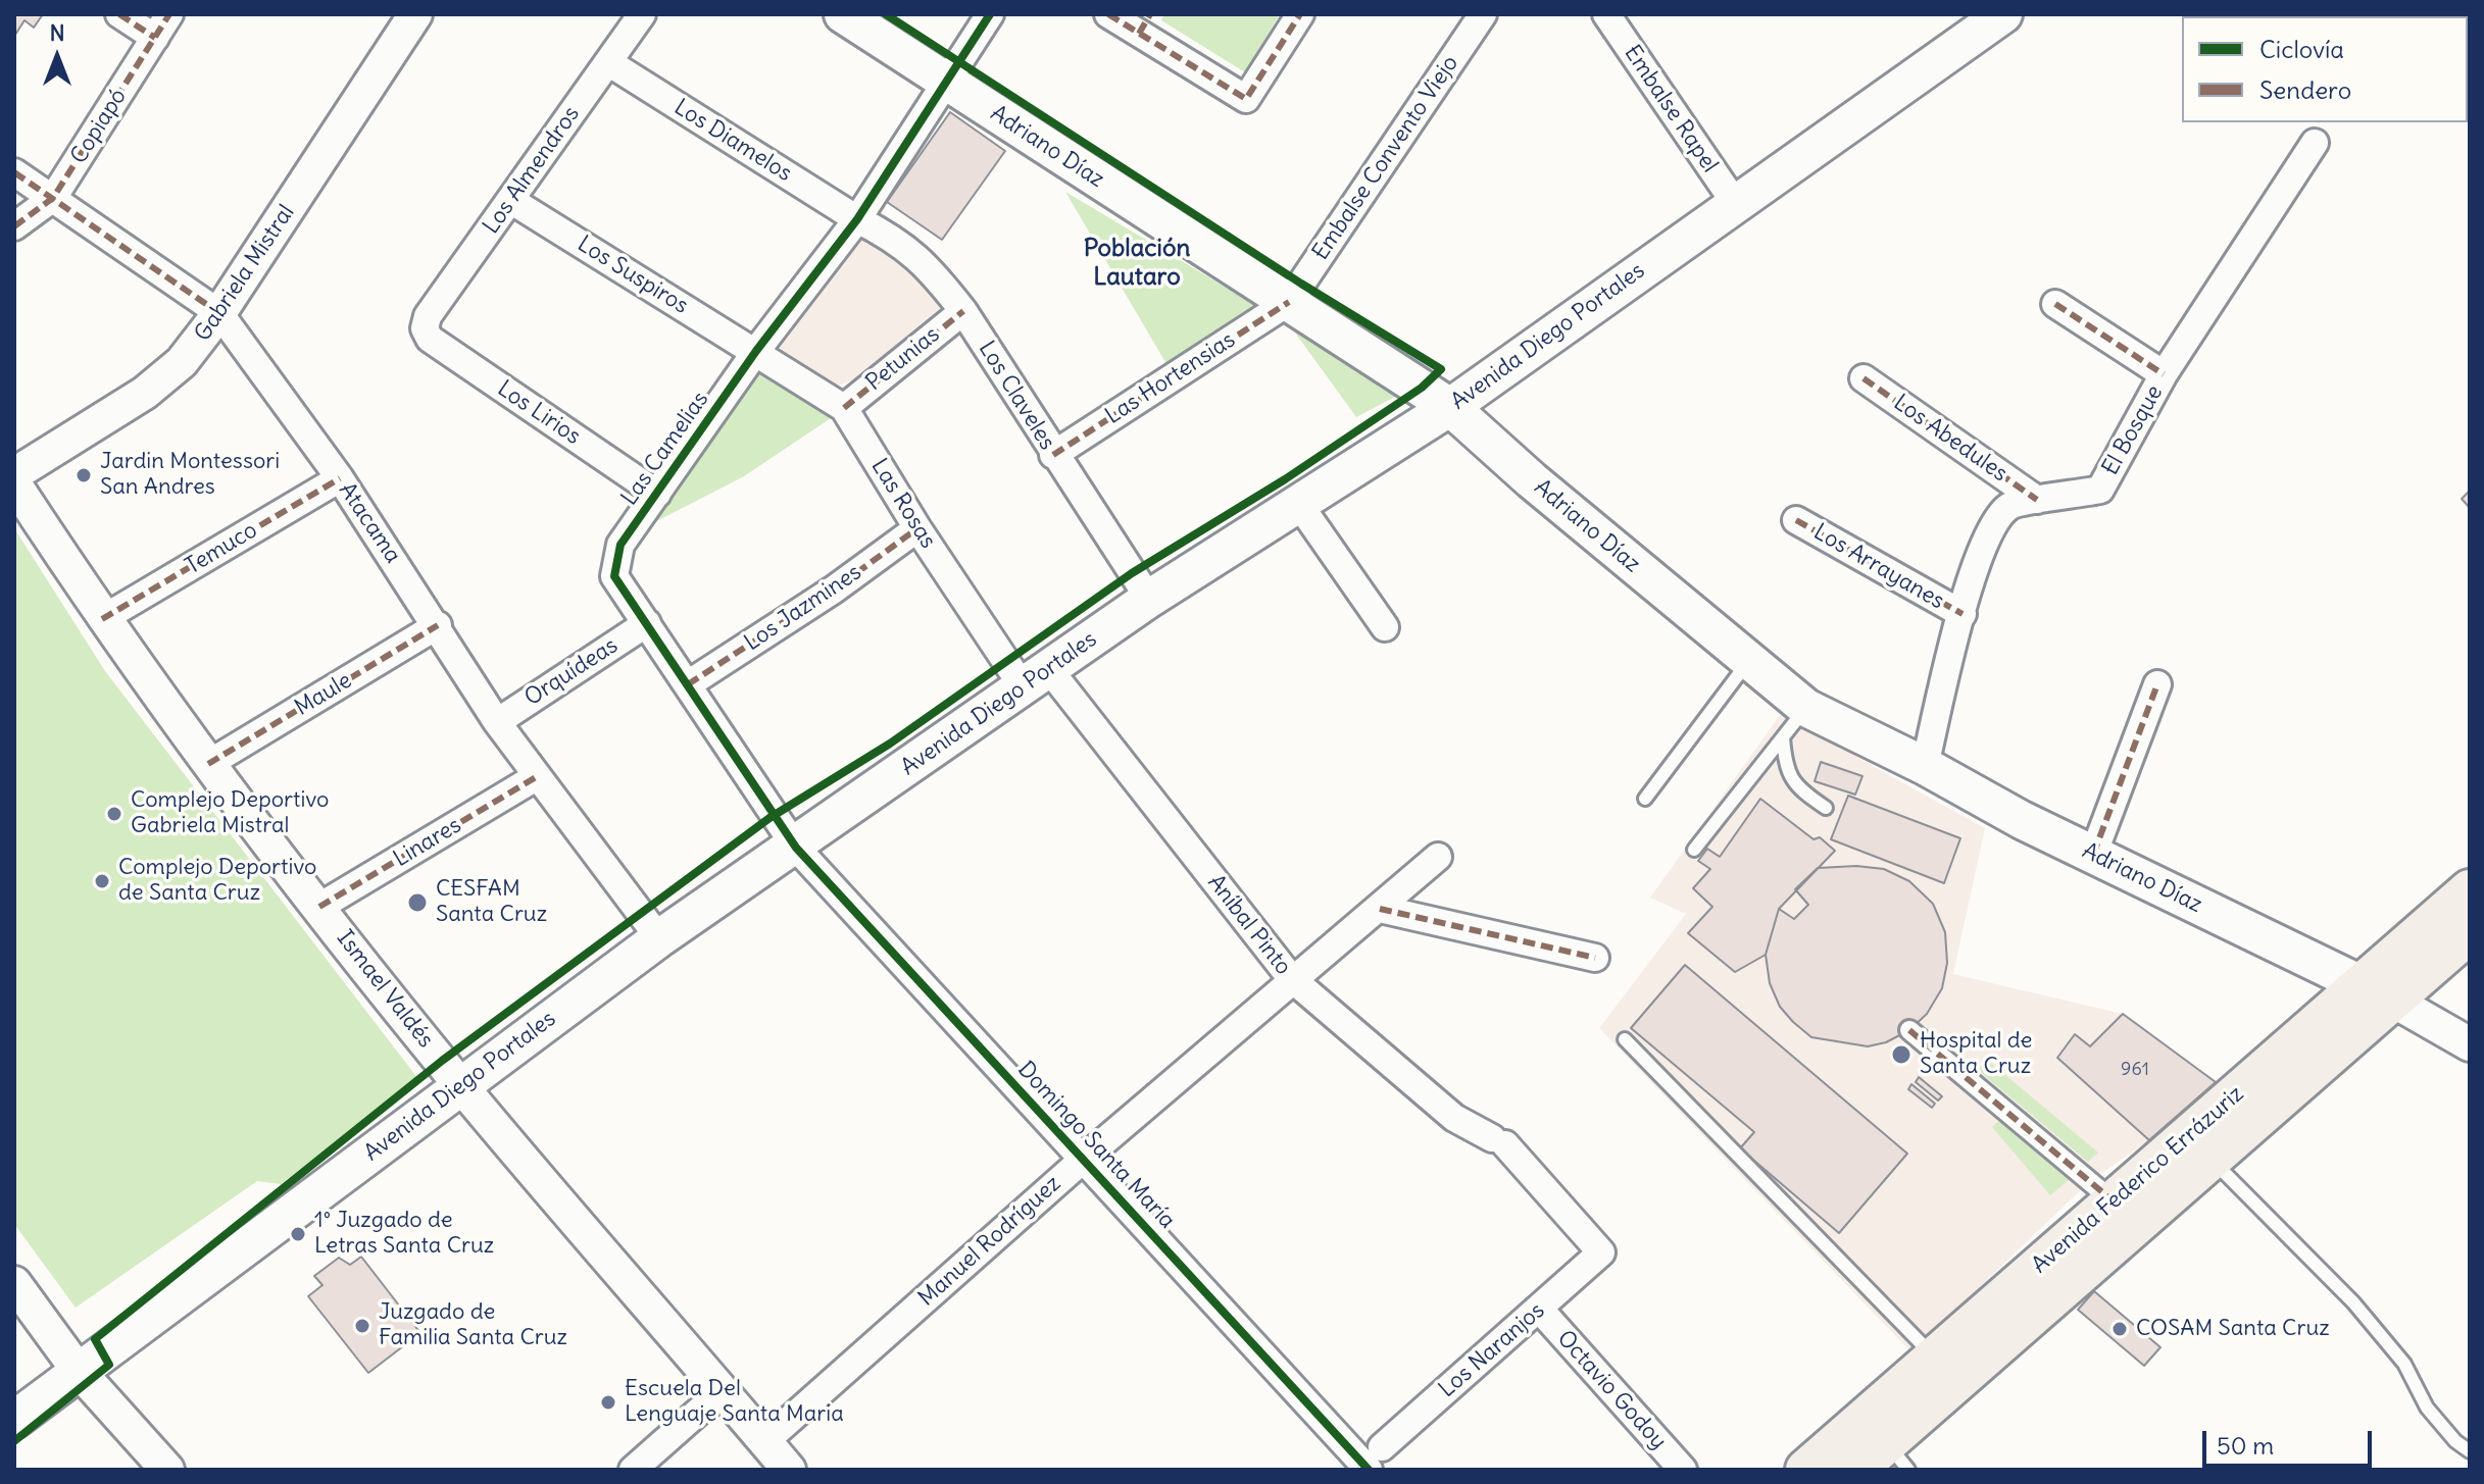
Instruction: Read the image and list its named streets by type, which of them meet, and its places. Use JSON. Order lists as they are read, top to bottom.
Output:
{
  "streets": {
    "main road": ["Adriano Díaz", "Avenida Diego Portales", "Avenida Federico Errázuriz"],
    "street": [
      "Embalse Rapel",
      "Copiapó",
      "Los Diamelos",
      "Embalse Convento Viejo",
      "Los Almendros",
      "Gabriela Mistral",
      "Los Suspiros",
      "Petunias",
      "Las Hortensias",
      "Los Claveles",
      "Los Lirios",
      "El Bosque",
      "Los Abedules",
      "Las Camelias",
      "Las Rosas",
      "Atacama",
      "Temuco",
      "Los Arrayanes",
      "Los Jazmines",
      "Orquídeas",
      "Maule",
      "Linares",
      "Aníbal Pinto",
      "Ismael Valdés",
      "Domingo Santa María",
      "Manuel Rodríguez",
      "Los Naranjos",
      "Octavio Godoy"
    ]
  },
  "crossings": [
    ["Embalse Rapel", "Avenida Diego Portales"],
    ["Copiapó", "Atacama"],
    ["Los Diamelos", "Los Almendros"],
    ["Los Diamelos", "Los Claveles"],
    ["Los Diamelos", "Las Camelias"],
    ["Adriano Díaz", "Embalse Convento Viejo"],
    ["Adriano Díaz", "Avenida Diego Portales"],
    ["Adriano Díaz", "Las Hortensias"],
    ["Adriano Díaz", "El Bosque"],
    ["Adriano Díaz", "Las Camelias"],
    ["Adriano Díaz", "Avenida Federico Errázuriz"],
    ["Embalse Convento Viejo", "Las Hortensias"],
    ["Los Almendros", "Los Suspiros"],
    ["Los Almendros", "Los Lirios"],
    ["Gabriela Mistral", "Atacama"],
    ["Los Suspiros", "Las Camelias"],
    ["Los Suspiros", "Las Rosas"],
    ["Avenida Diego Portales", "Los Claveles"],
    ["Avenida Diego Portales", "Las Camelias"],
    ["Avenida Diego Portales", "Las Rosas"],
    ["Avenida Diego Portales", "Atacama"],
    ["Avenida Diego Portales", "Aníbal Pinto"],
    ["Avenida Diego Portales", "Ismael Valdés"],
    ["Avenida Diego Portales", "Domingo Santa María"],
    ["Petunias", "Los Claveles"],
    ["Petunias", "Las Rosas"],
    ["Las Hortensias", "Los Claveles"],
    ["Los Claveles", "Las Camelias"],
    ["Los Lirios", "Las Camelias"],
    ["El Bosque", "Los Abedules"],
    ["El Bosque", "Los Arrayanes"],
    ["Las Camelias", "Las Rosas"],
    ["Las Camelias", "Los Jazmines"],
    ["Las Camelias", "Orquídeas"],
    ["Las Camelias", "Domingo Santa María"],
    ["Las Rosas", "Los Jazmines"],
    ["Las Rosas", "Aníbal Pinto"],
    ["Atacama", "Temuco"],
    ["Atacama", "Orquídeas"],
    ["Atacama", "Maule"],
    ["Atacama", "Linares"],
    ["Temuco", "Ismael Valdés"],
    ["Maule", "Ismael Valdés"],
    ["Linares", "Ismael Valdés"],
    ["Aníbal Pinto", "Manuel Rodríguez"],
    ["Aníbal Pinto", "Los Naranjos"],
    ["Ismael Valdés", "Manuel Rodríguez"],
    ["Domingo Santa María", "Manuel Rodríguez"],
    ["Domingo Santa María", "Los Naranjos"],
    ["Los Naranjos", "Octavio Godoy"]
  ],
  "districts": ["Población Lautaro"],
  "places": [
    "Jardin Montessori San Andres",
    "Complejo Deportivo Gabriela Mistral",
    "Complejo Deportivo de Santa Cruz",
    "CESFAM Santa Cruz",
    "Hospital de Santa Cruz",
    "1° Juzgado de Letras Santa Cruz",
    "Juzgado de Familia Santa Cruz",
    "COSAM Santa Cruz",
    "Escuela Del Lenguaje Santa Maria"
  ],
  "house_numbers": ["961"],
  "legend": ["Ciclovía", "Sendero"],
  "scale_bar": "50 m",
  "north": "top"
}
